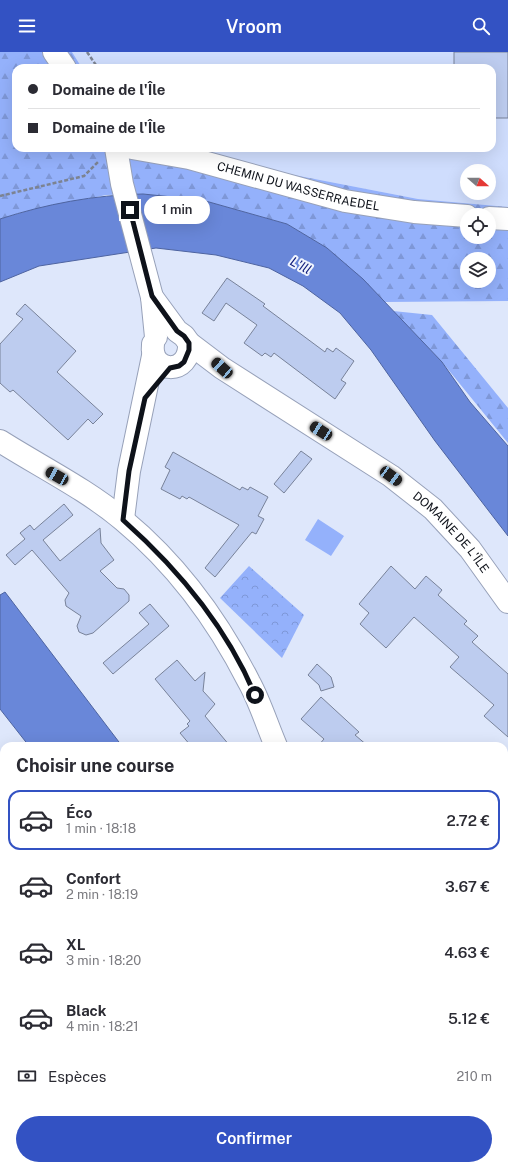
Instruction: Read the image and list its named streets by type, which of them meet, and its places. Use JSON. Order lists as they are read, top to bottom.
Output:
{
  "streets": {
    "street": ["CHEMIN DU WASSERRAEDEL", "DOMAINE DE L'ÎLE"]
  },
  "water": ["L'Ill"],
  "north": "right",
  "page": {
    "header": "Vroom",
    "banner": ["Domaine de l'Île", "Domaine de l'Île"],
    "bubble": "1 min",
    "heading": "Choisir une course",
    "list": [
      {
        "name": "Éco",
        "note": "1 min · 18:18",
        "value": "2.72 €"
      },
      {
        "name": "Confort",
        "note": "2 min · 18:19",
        "value": "3.67 €"
      },
      {
        "name": "XL",
        "note": "3 min · 18:20",
        "value": "4.63 €"
      },
      {
        "name": "Black",
        "note": "4 min · 18:21",
        "value": "5.12 €"
      }
    ],
    "pay": ["Espèces", "210 m"],
    "buttons": "Confirmer"
  }
}
